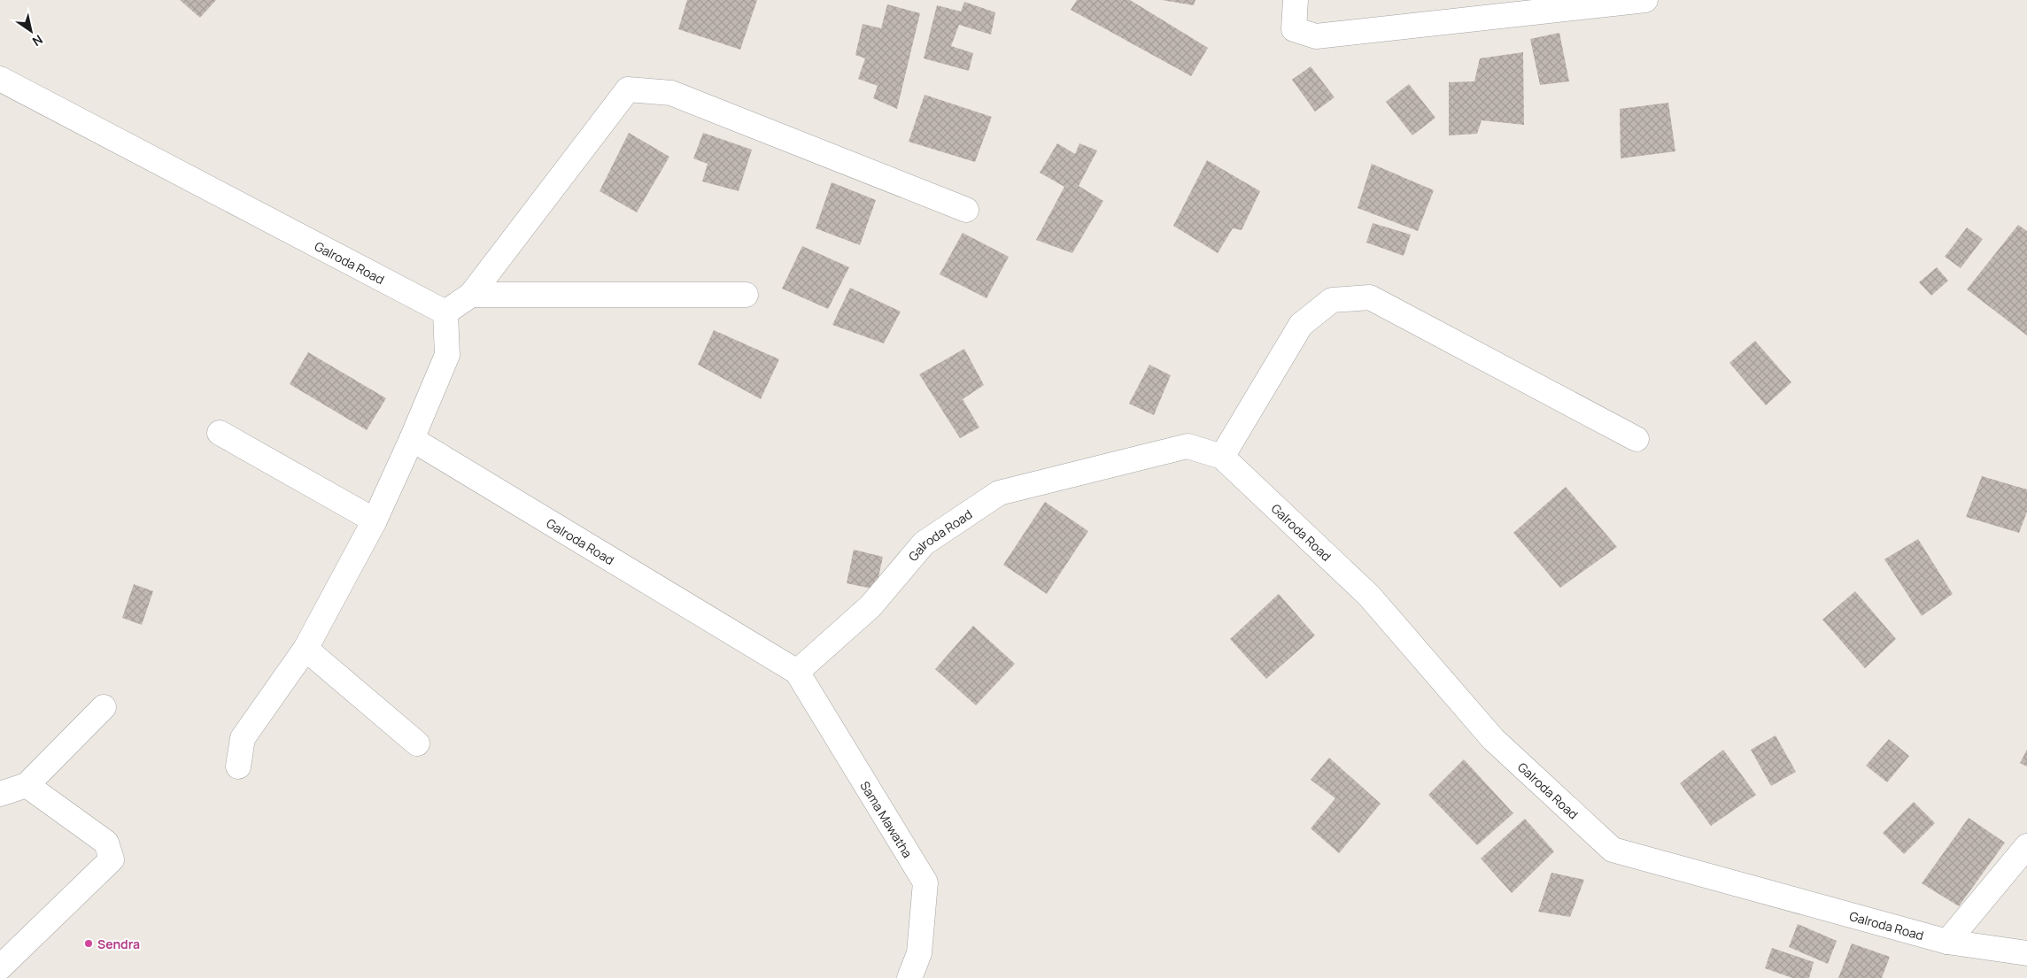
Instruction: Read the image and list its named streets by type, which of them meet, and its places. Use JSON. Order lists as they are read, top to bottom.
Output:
{
  "streets": {
    "street": ["Galroda Road", "Sama Mawatha"]
  },
  "crossings": [
    ["Galroda Road", "Sama Mawatha"]
  ],
  "places": ["Sendra"],
  "north": "bottom right"
}
